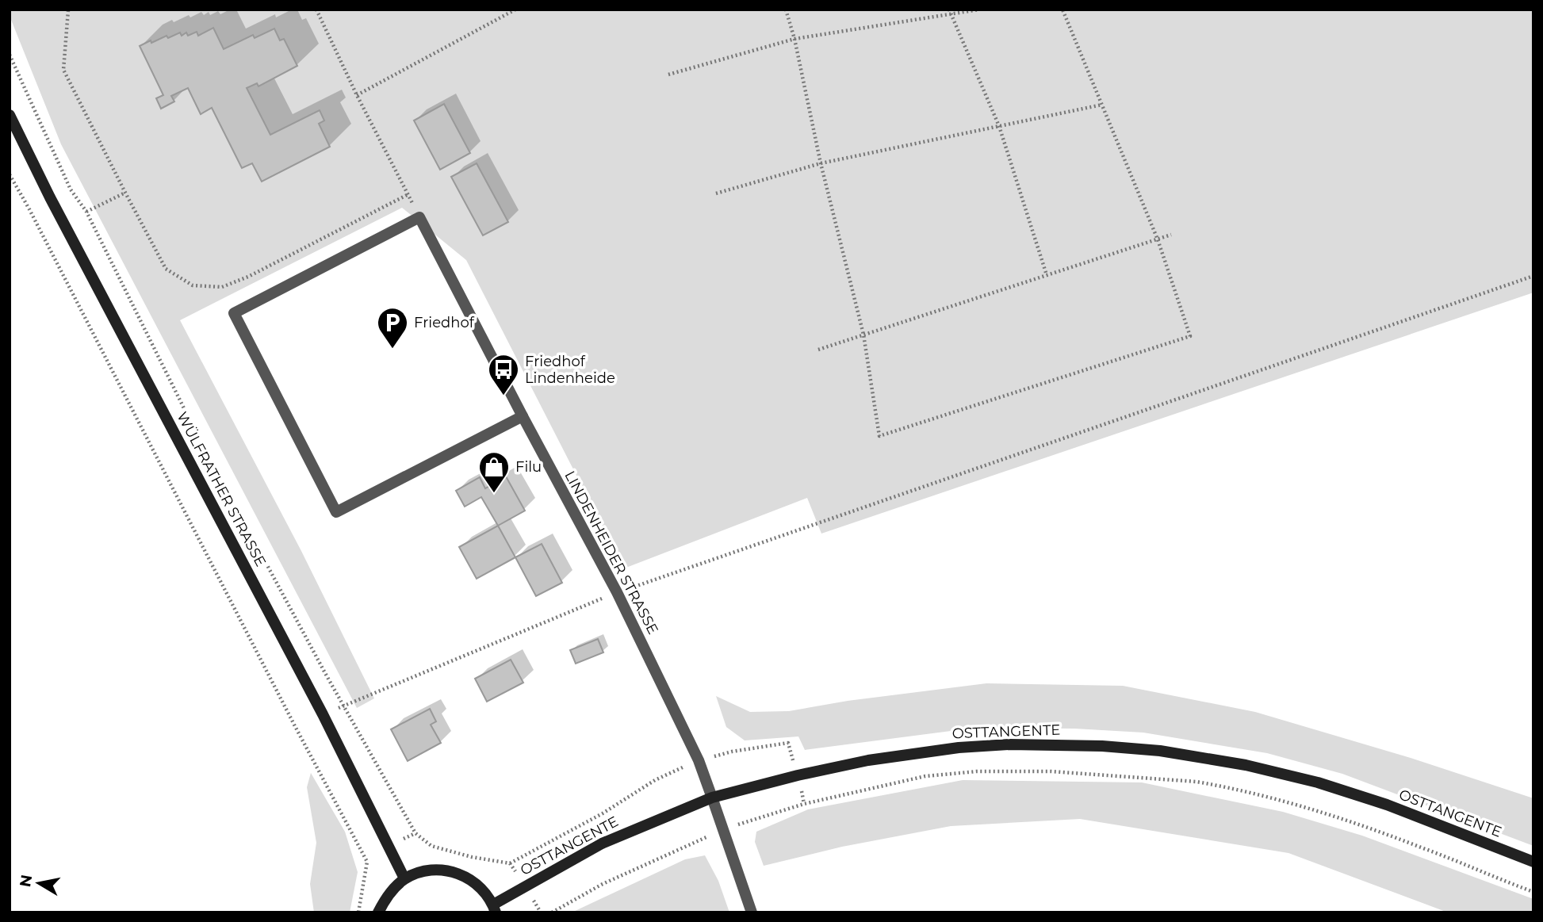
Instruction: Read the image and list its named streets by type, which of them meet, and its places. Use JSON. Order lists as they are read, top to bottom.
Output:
{
  "streets": {
    "main road": ["WÜLFRATHER STRASSE", "OSTTANGENTE"],
    "street": ["LINDENHEIDER STRASSE"]
  },
  "crossings": [
    ["LINDENHEIDER STRASSE", "OSTTANGENTE"]
  ],
  "places": {
    "parking": ["Friedhof"],
    "bus stop": ["Friedhof Lindenheide"],
    "shop": ["Filu"]
  },
  "north": "left"
}
